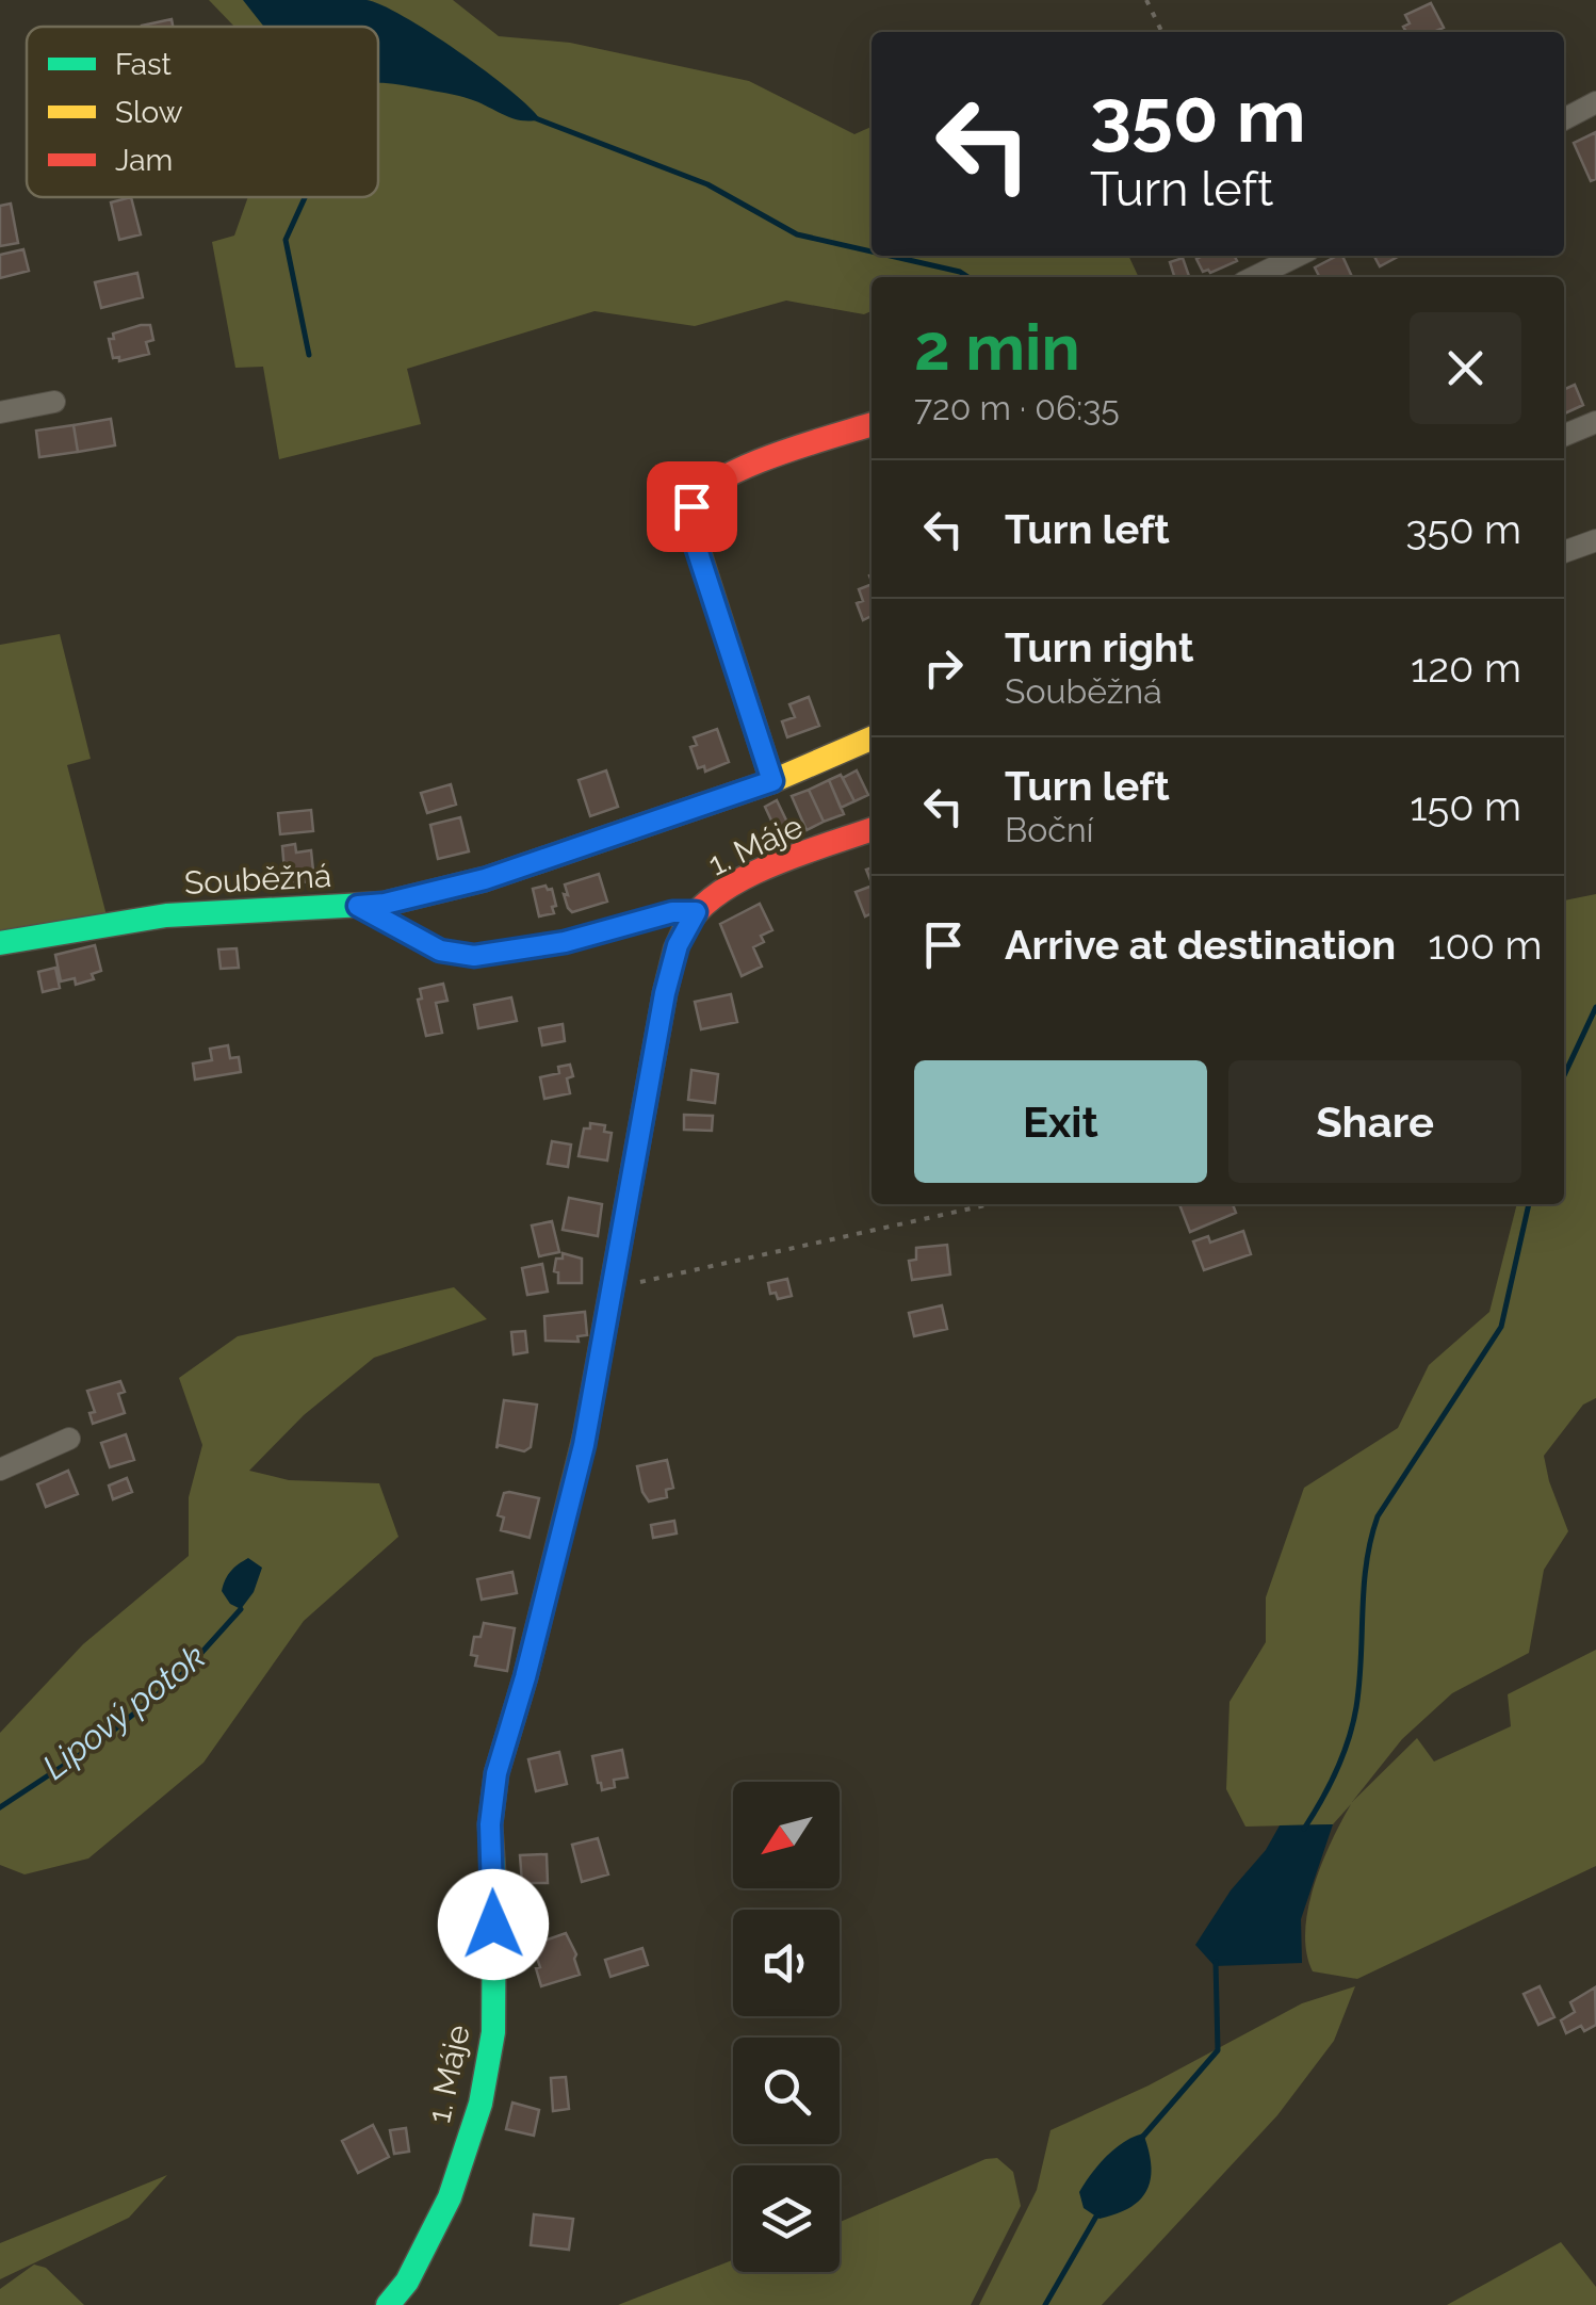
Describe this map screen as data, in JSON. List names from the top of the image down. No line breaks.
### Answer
{"streets":{"street":["1. Máje","Souběžná"]},"water":["Lipový potok"],"legend":["Fast","Slow","Jam"],"north":"bottom left","page":{"turn":["350 m","Turn left"],"heading":["2 min","720 m · 06:35"],"list":[{"name":"Turn left","value":"350 m"},{"name":"Turn right","note":"Souběžná","value":"120 m"},{"name":"Turn left","note":"Boční","value":"150 m"},{"name":"Arrive at destination","value":"100 m"}],"buttons":["Exit","Share"]}}
